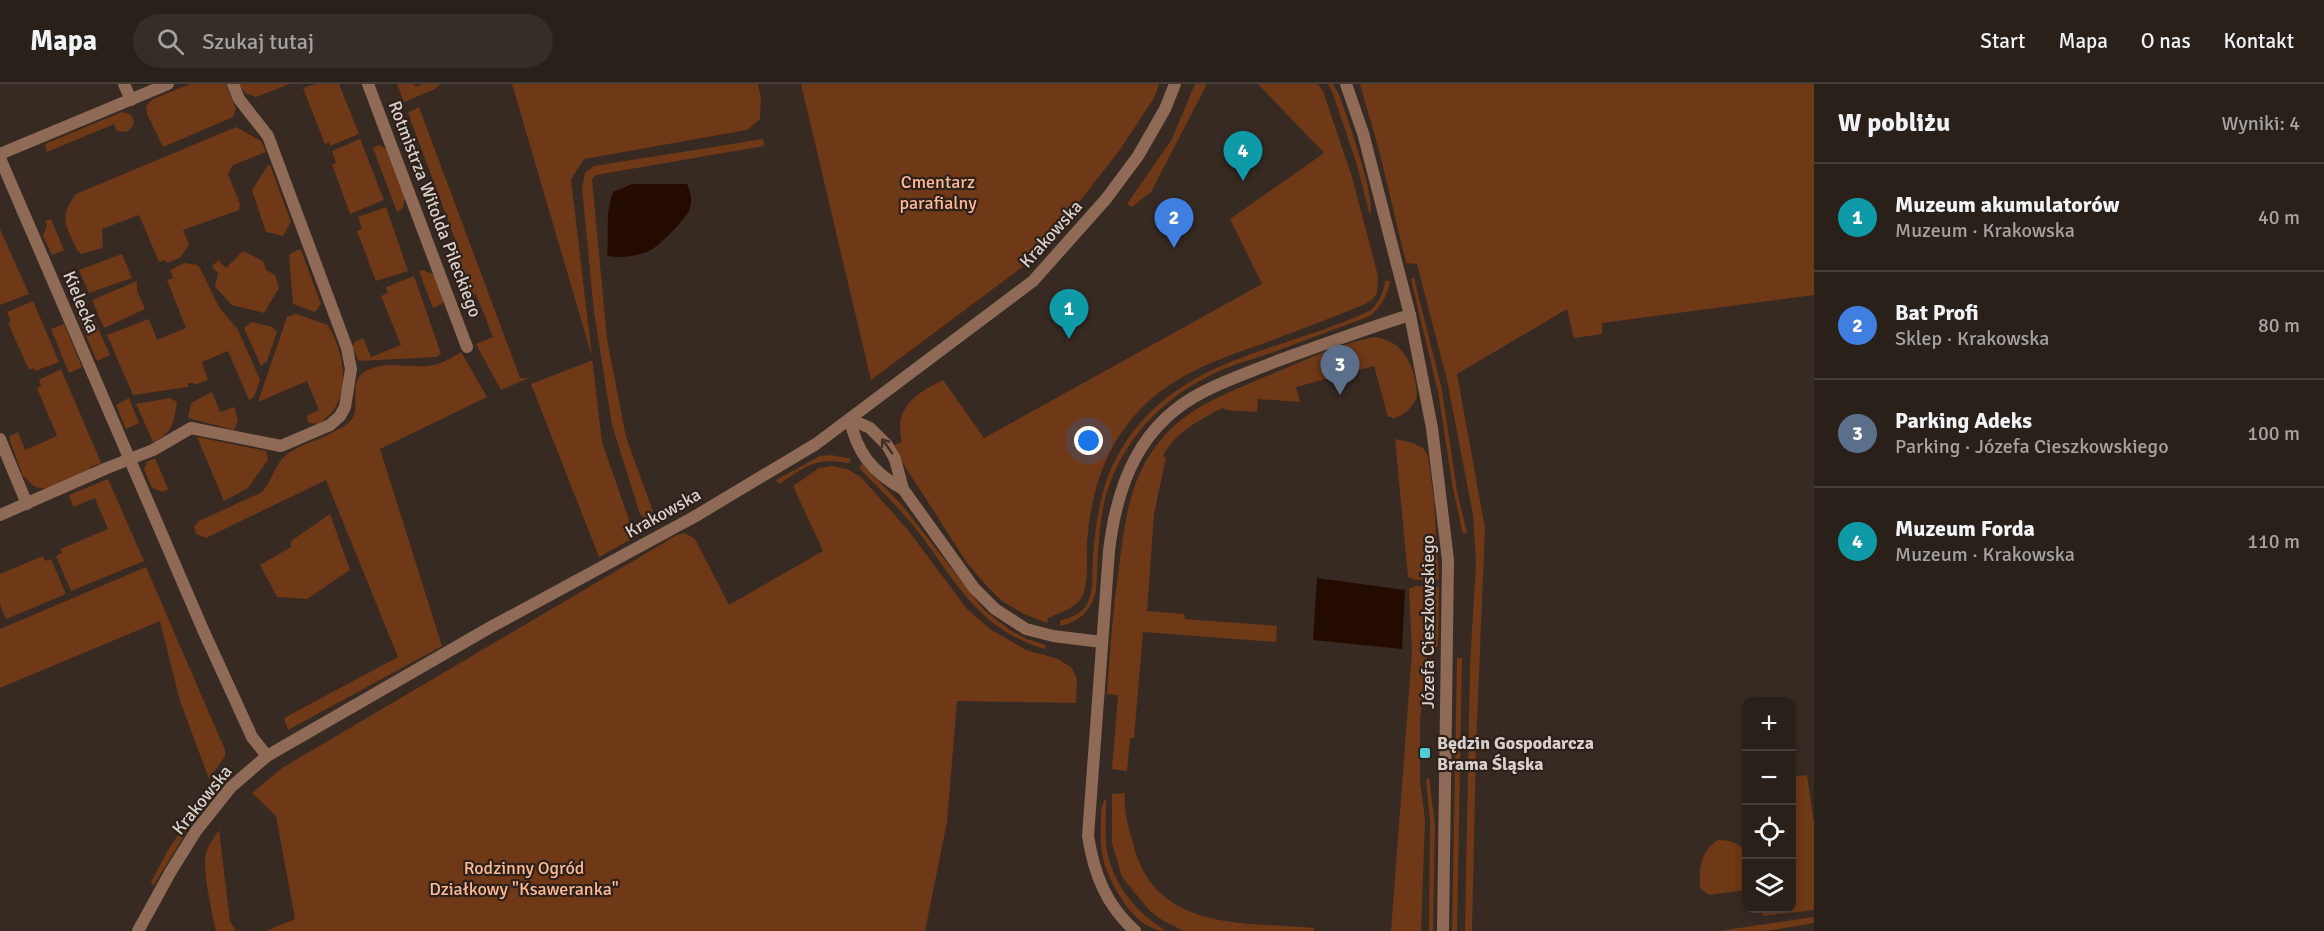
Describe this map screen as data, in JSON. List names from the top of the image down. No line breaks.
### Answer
{"streets":{"street":["Rotmistrza Witolda Pileckiego","Krakowska","Kielecka","Józefa Cieszkowskiego"]},"crossings":[["Krakowska","Kielecka"]],"parks":["Cmentarz parafialny","Rodzinny Ogród Działkowy \"Ksaweranka\""],"places":{"transit":["Będzin Gospodarcza Brama Śląska"]},"page":{"header":"Mapa","search":"Szukaj tutaj","nav":["Start","Mapa","O nas","Kontakt"],"heading":["W pobliżu","Wyniki: 4"],"pins":["4","2","1","3"],"list":[{"mark":"1","name":"Muzeum akumulatorów","note":"Muzeum · Krakowska","value":"40 m"},{"mark":"2","name":"Bat Profi","note":"Sklep · Krakowska","value":"80 m"},{"mark":"3","name":"Parking Adeks","note":"Parking · Józefa Cieszkowskiego","value":"100 m"},{"mark":"4","name":"Muzeum Forda","note":"Muzeum · Krakowska","value":"110 m"}],"map_buttons":["+","−"]}}
